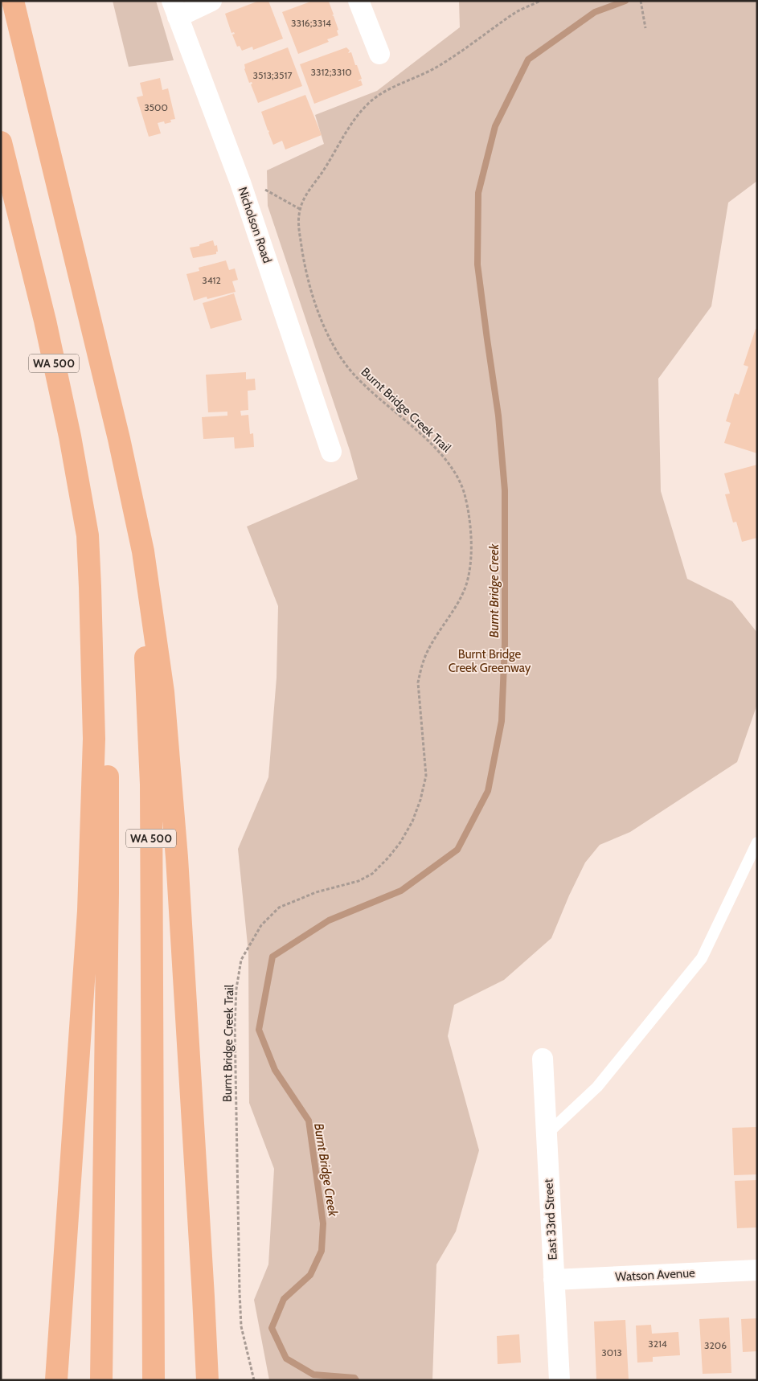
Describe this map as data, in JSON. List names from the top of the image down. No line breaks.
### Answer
{"streets":{"highway":["WA 500"],"street":["Nicholson Road","East 33rd Street","Watson Avenue"],"path":["Burnt Bridge Creek Trail"]},"crossings":[["East 33rd Street","Watson Avenue"]],"water":["Burnt Bridge Creek"],"parks":["Burnt Bridge Creek Greenway"],"house_numbers":["3316;3314","3312;3310","3513;3517","3500","3412","3214","3206","3013"]}
